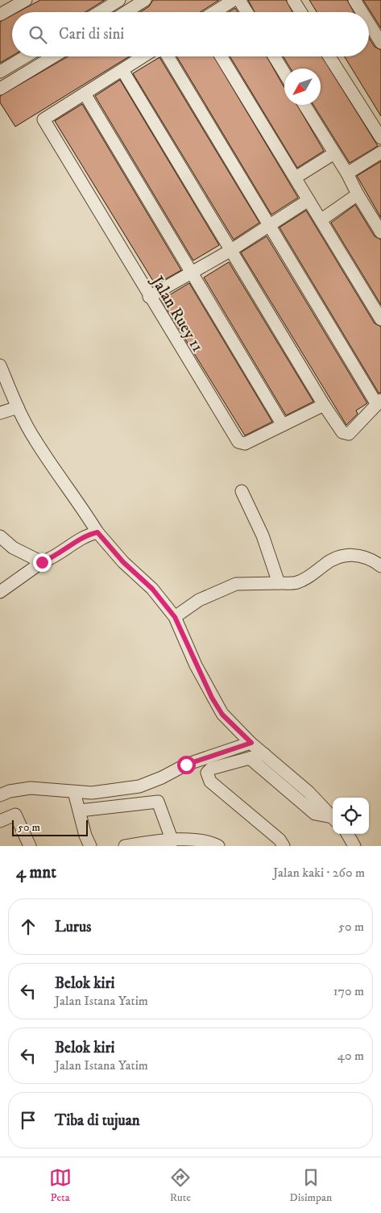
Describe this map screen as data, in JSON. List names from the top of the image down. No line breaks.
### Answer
{"streets":{"street":["Jalan Ruey 11"]},"scale_bar":"50 m","north":"bottom left","page":{"search":"Cari di sini","scale":"50 m","heading":["4 mnt","Jalan kaki · 260 m"],"list":[["Lurus","50 m"],["Belok kiri","Jalan Istana Yatim","170 m"],["Belok kiri","Jalan Istana Yatim","40 m"],"Tiba di tujuan"],"nav":["Peta","Rute","Disimpan"]}}
